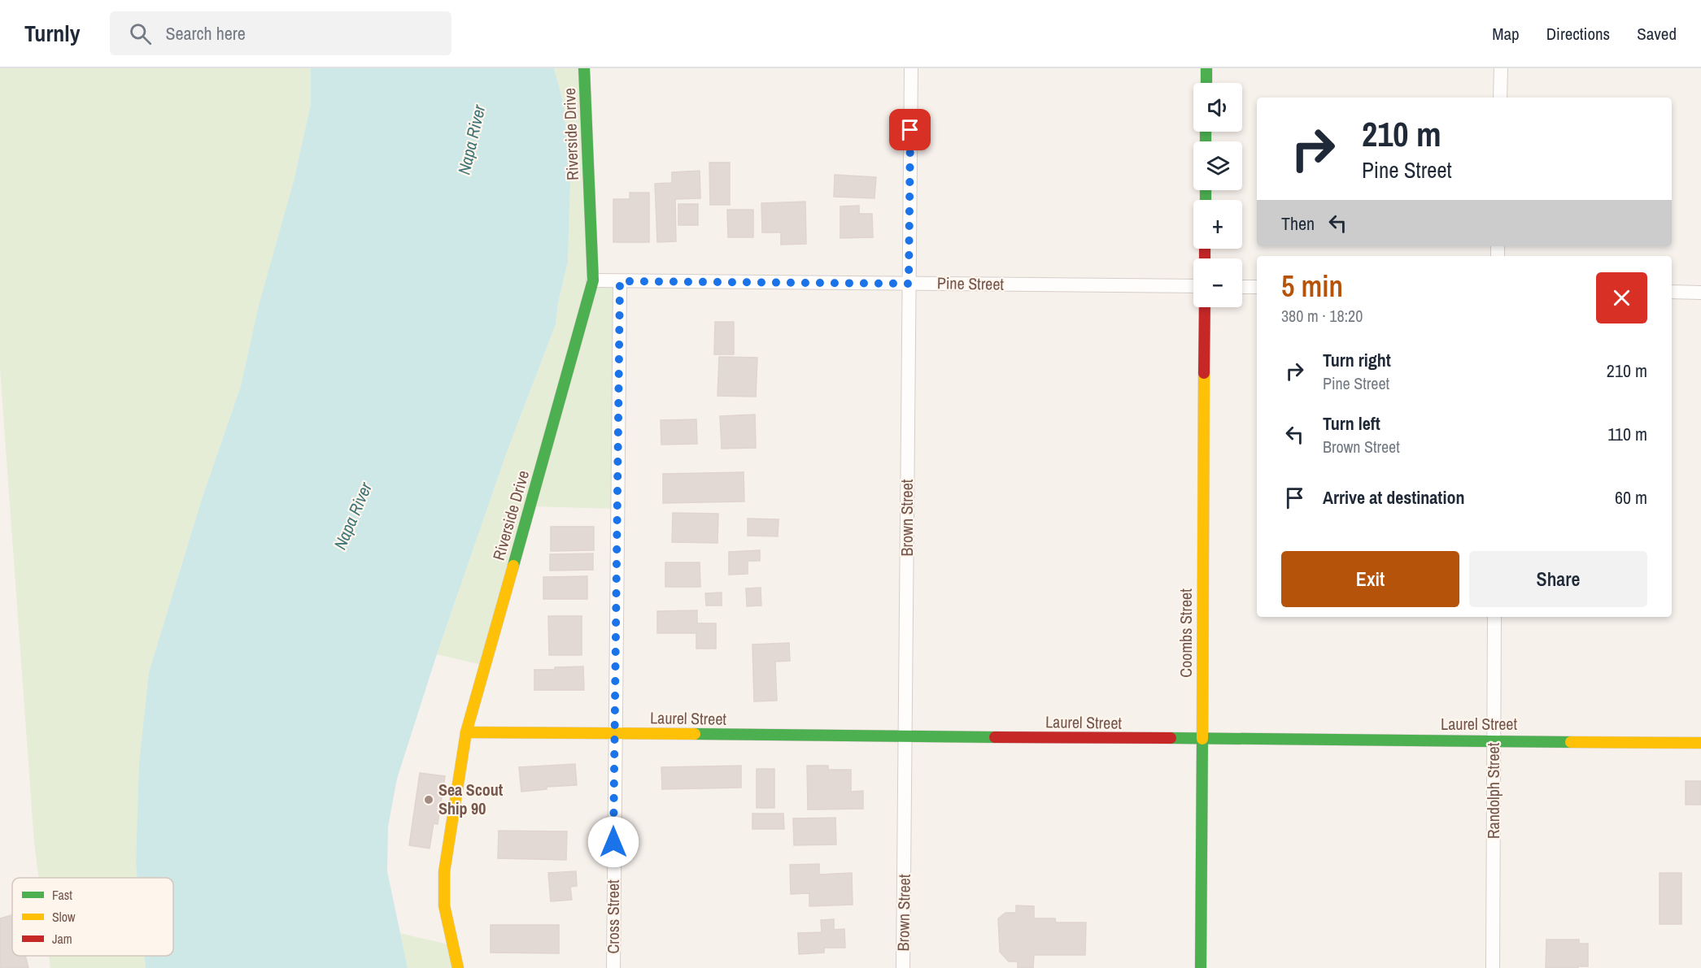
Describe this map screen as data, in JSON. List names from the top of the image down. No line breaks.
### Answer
{"streets":{"street":["Riverside Drive","Pine Street","Brown Street","Coombs Street","Laurel Street","Randolph Street","Cross Street"]},"crossings":[["Riverside Drive","Pine Street"],["Riverside Drive","Laurel Street"],["Pine Street","Brown Street"],["Pine Street","Cross Street"],["Brown Street","Laurel Street"],["Coombs Street","Laurel Street"],["Laurel Street","Randolph Street"],["Laurel Street","Cross Street"]],"water":["Napa River"],"places":["Sea Scout Ship 90"],"legend":["Fast","Slow","Jam"],"page":{"header":"Turnly","search":"Search here","nav":["Map","Directions","Saved"],"map_buttons":["+","−"],"turn":["210 m","Pine Street"],"then":"Then","heading":["5 min","380 m · 18:20"],"list":[{"name":"Turn right","note":"Pine Street","value":"210 m"},{"name":"Turn left","note":"Brown Street","value":"110 m"},{"name":"Arrive at destination","value":"60 m"}],"buttons":["Exit","Share"]}}
